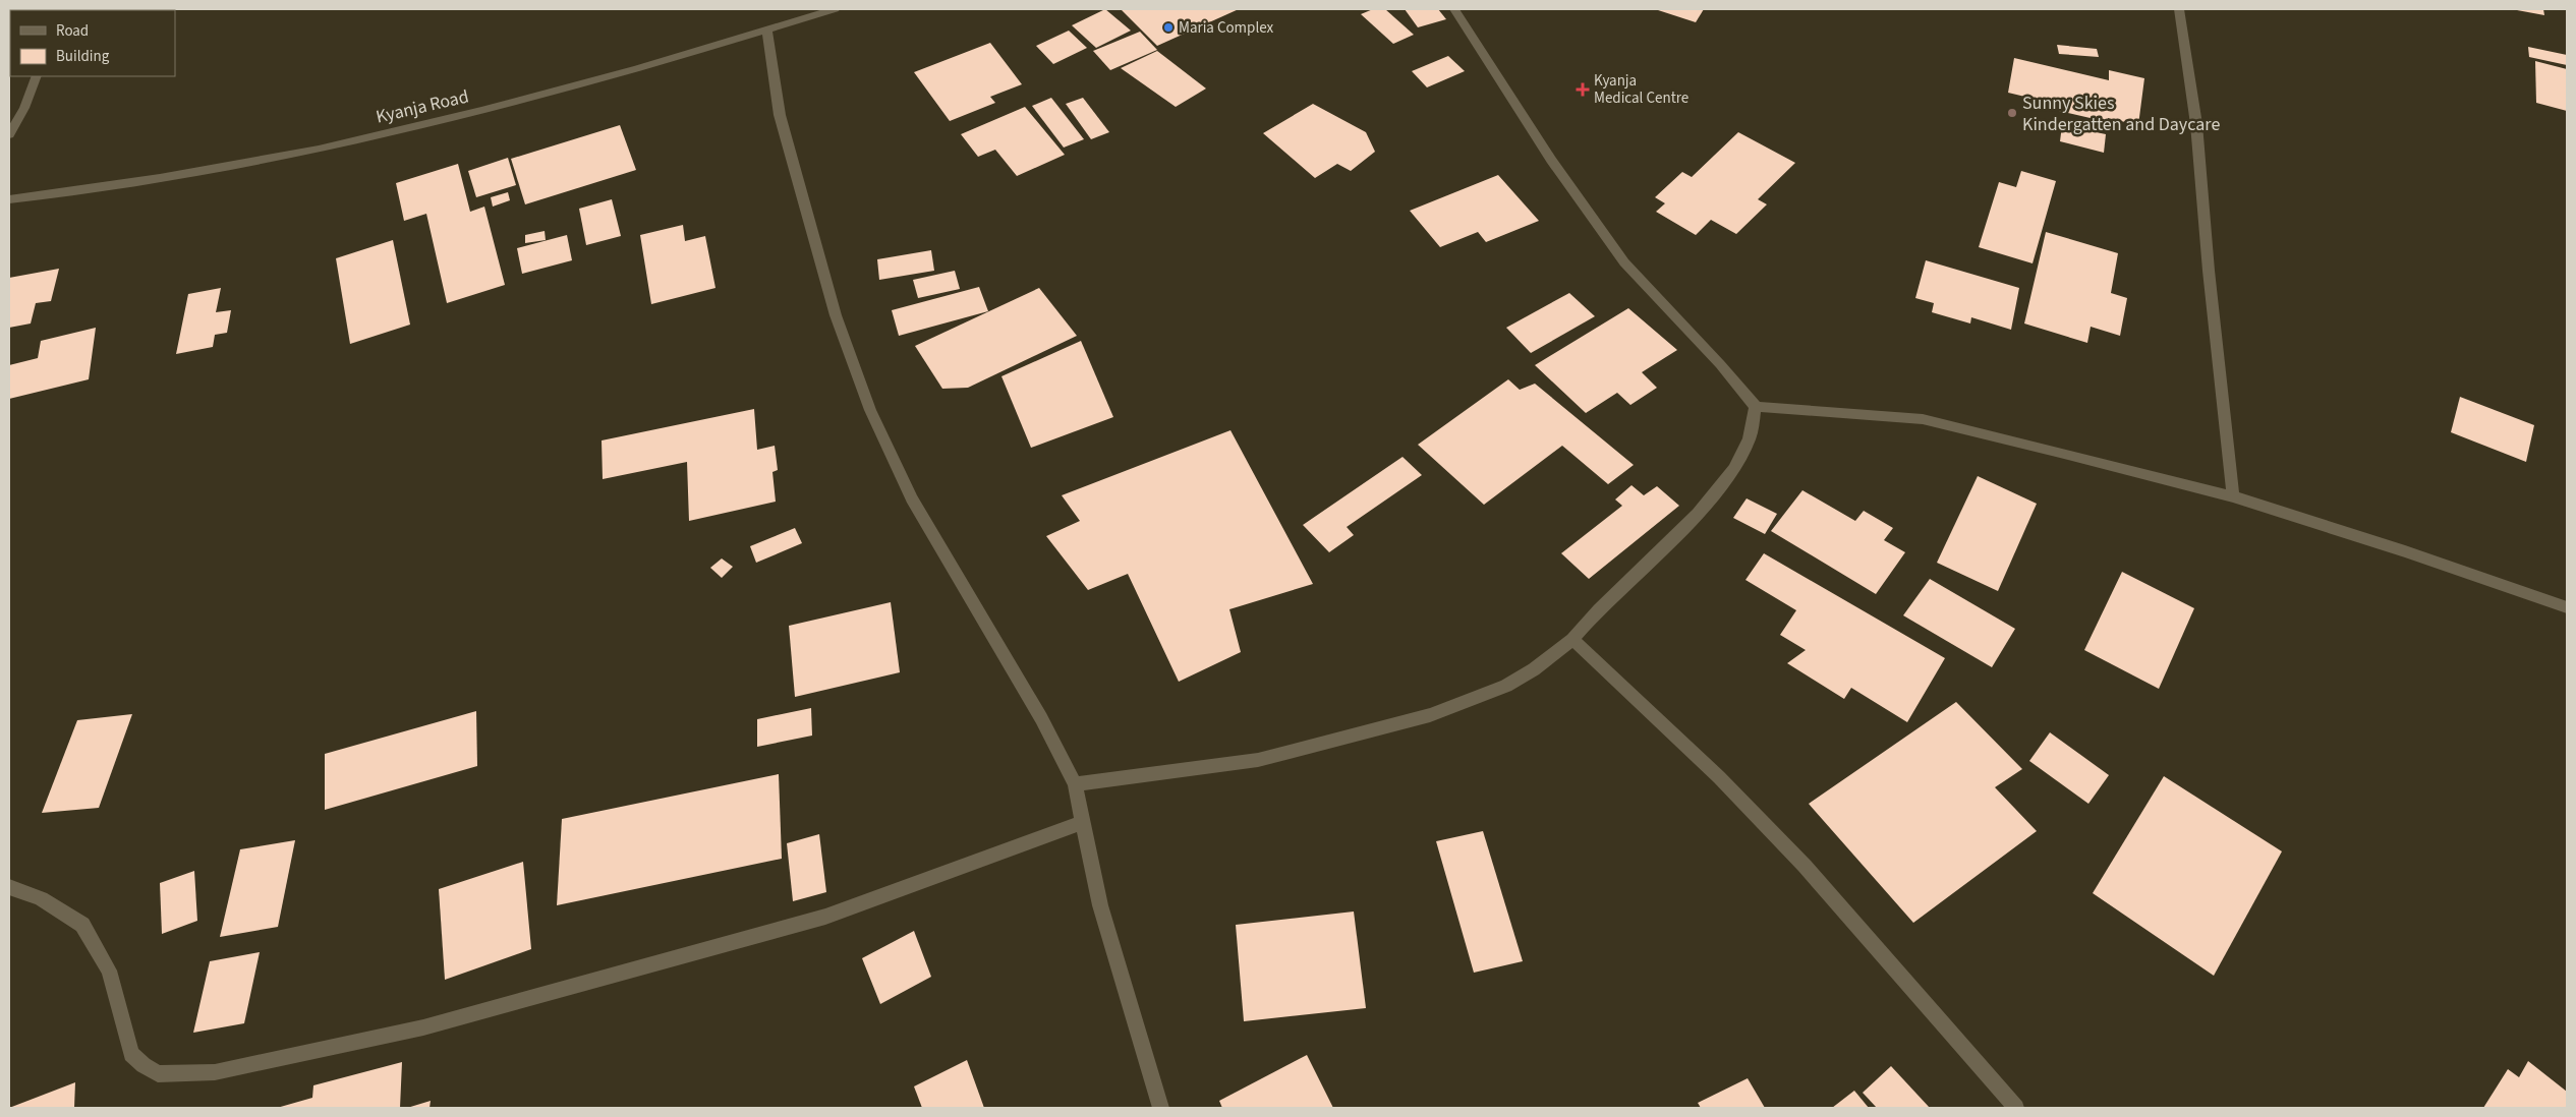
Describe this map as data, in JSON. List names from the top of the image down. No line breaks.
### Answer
{"streets":{"street":["Kyanja Road"]},"places":{"other":["Maria Complex","Sunny Skies Kindergatten and Daycare"],"health":["Kyanja Medical Centre"]},"legend":["Road","Building"]}
